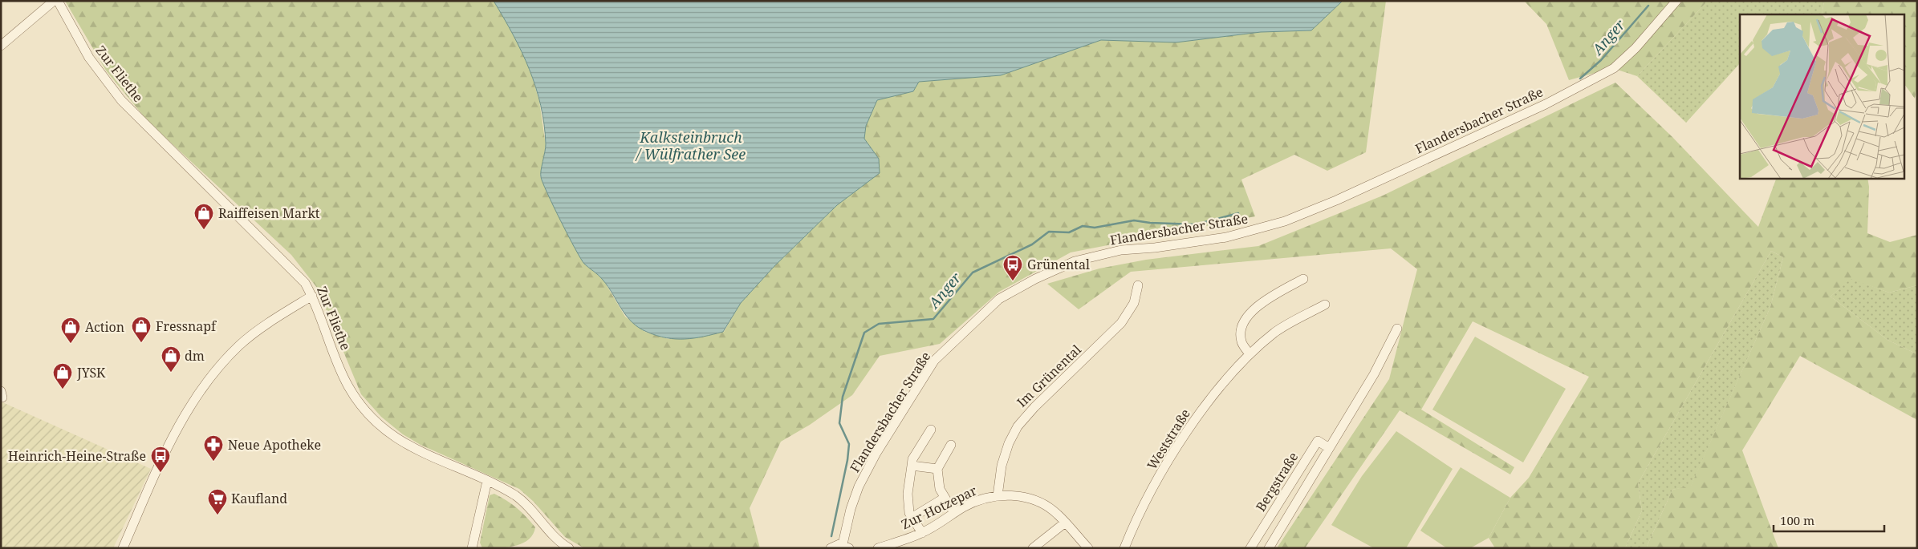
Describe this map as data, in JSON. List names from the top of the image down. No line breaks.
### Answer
{"streets":{"street":["Zur Fliethe","Flandersbacher Straße","Im Grünental","Weststraße","Bergstraße","Zur Hotzepar"]},"crossings":[["Im Grünental","Zur Hotzepar"]],"water":["Anger","Kalksteinbruch / Wülfrather See"],"places":{"shop":["Raiffeisen Markt","Fressnapf","Action","dm","JYSK"],"bus stop":["Grünental","Heinrich-Heine-Straße"],"pharmacy":["Neue Apotheke"],"supermarket":["Kaufland"]},"scale_bar":"100 m"}
